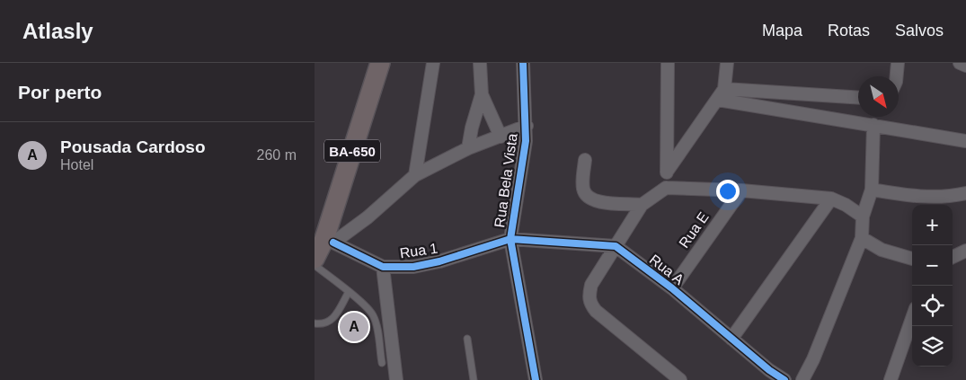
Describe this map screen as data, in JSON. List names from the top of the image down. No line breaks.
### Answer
{"streets":{"main road":["BA-650"],"street":["Rua Bela Vista","Rua E","Rua 1","Rua A"]},"crossings":[["BA-650","Rua 1"],["Rua Bela Vista","Rua 1"],["Rua E","Rua A"]],"north":"bottom right","page":{"header":"Atlasly","nav":["Mapa","Rotas","Salvos"],"heading":"Por perto","list":[{"mark":"A","name":"Pousada Cardoso","note":"Hotel","value":"260 m"}],"map_buttons":["+","−"],"pins":"A"}}
